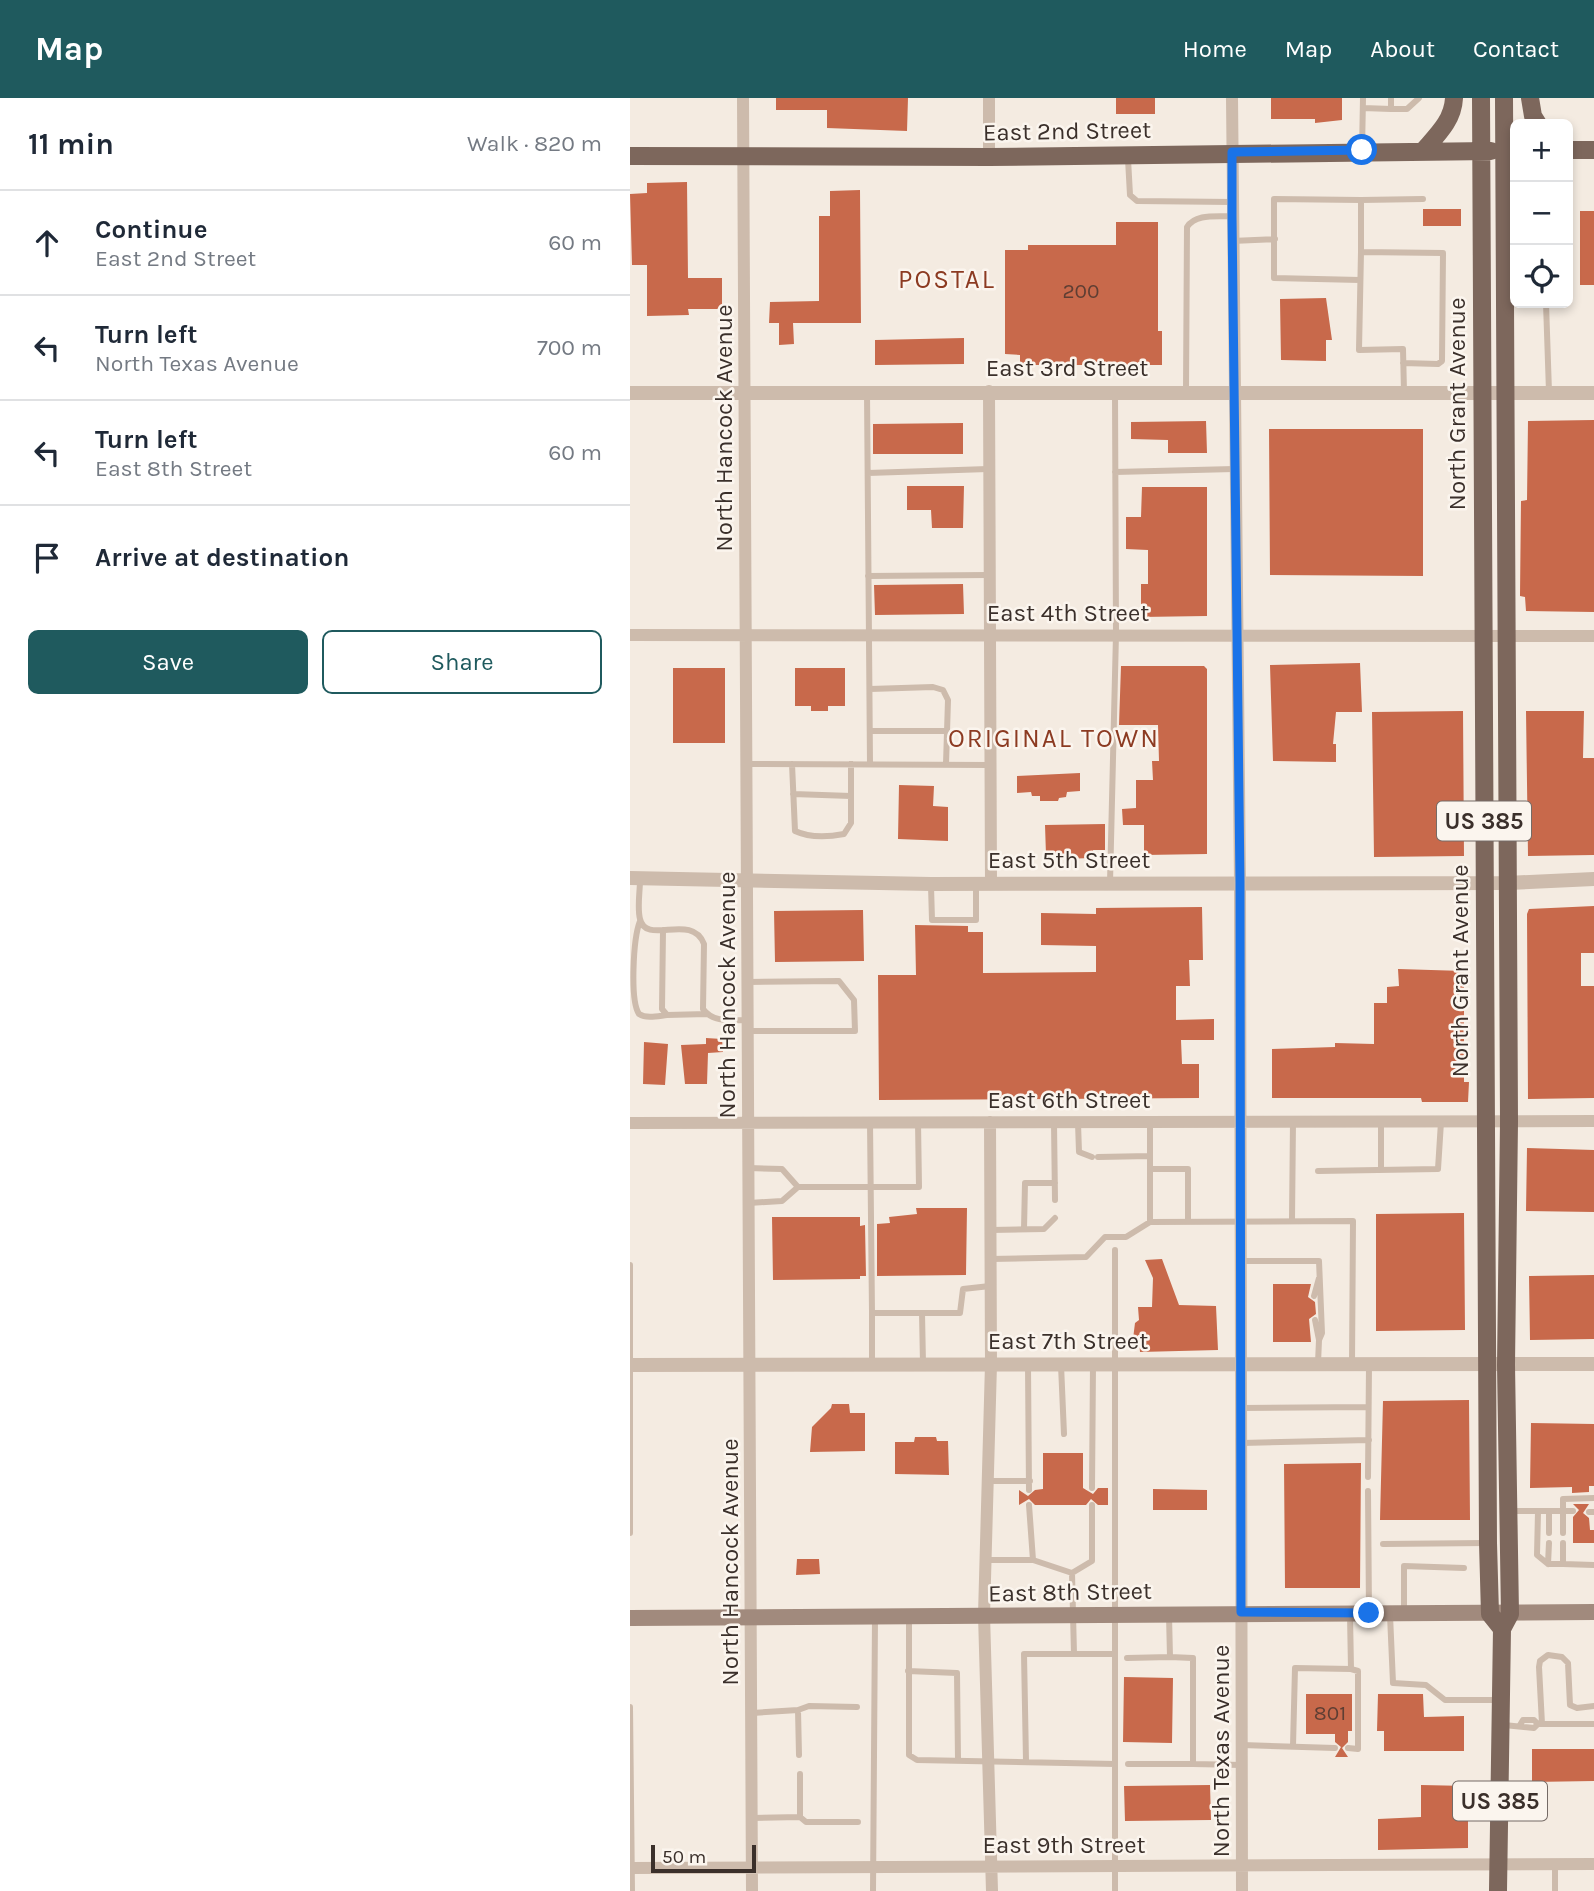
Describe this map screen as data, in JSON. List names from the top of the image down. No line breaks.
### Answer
{"streets":{"main road":["East 2nd Street","North Grant Avenue","US 385","East 8th Street"],"street":["East 3rd Street","North Hancock Avenue","East 4th Street","East 5th Street","East 6th Street","East 7th Street","North Texas Avenue","East 9th Street"]},"crossings":[["East 2nd Street","North Grant Avenue"],["East 2nd Street","North Hancock Avenue"],["East 2nd Street","North Texas Avenue"],["East 3rd Street","North Grant Avenue"],["East 3rd Street","North Hancock Avenue"],["East 3rd Street","North Texas Avenue"],["North Grant Avenue","East 4th Street"],["North Grant Avenue","East 5th Street"],["North Grant Avenue","East 6th Street"],["North Grant Avenue","East 7th Street"],["North Grant Avenue","East 8th Street"],["North Grant Avenue","East 9th Street"],["North Hancock Avenue","East 4th Street"],["North Hancock Avenue","East 5th Street"],["North Hancock Avenue","East 6th Street"],["North Hancock Avenue","East 7th Street"],["North Hancock Avenue","East 8th Street"],["North Hancock Avenue","East 9th Street"],["East 4th Street","North Texas Avenue"],["East 5th Street","North Texas Avenue"],["East 6th Street","North Texas Avenue"],["East 7th Street","North Texas Avenue"],["East 8th Street","North Texas Avenue"],["North Texas Avenue","East 9th Street"]],"districts":["POSTAL","ORIGINAL TOWN"],"house_numbers":["200","801"],"scale_bar":"50 m","page":{"header":"Map","nav":["Home","Map","About","Contact"],"heading":["11 min","Walk · 820 m"],"map_buttons":["+","−"],"list":[["Continue","East 2nd Street","60 m"],["Turn left","North Texas Avenue","700 m"],["Turn left","East 8th Street","60 m"],"Arrive at destination"],"buttons":["Save","Share"],"scale":"50 m"}}
